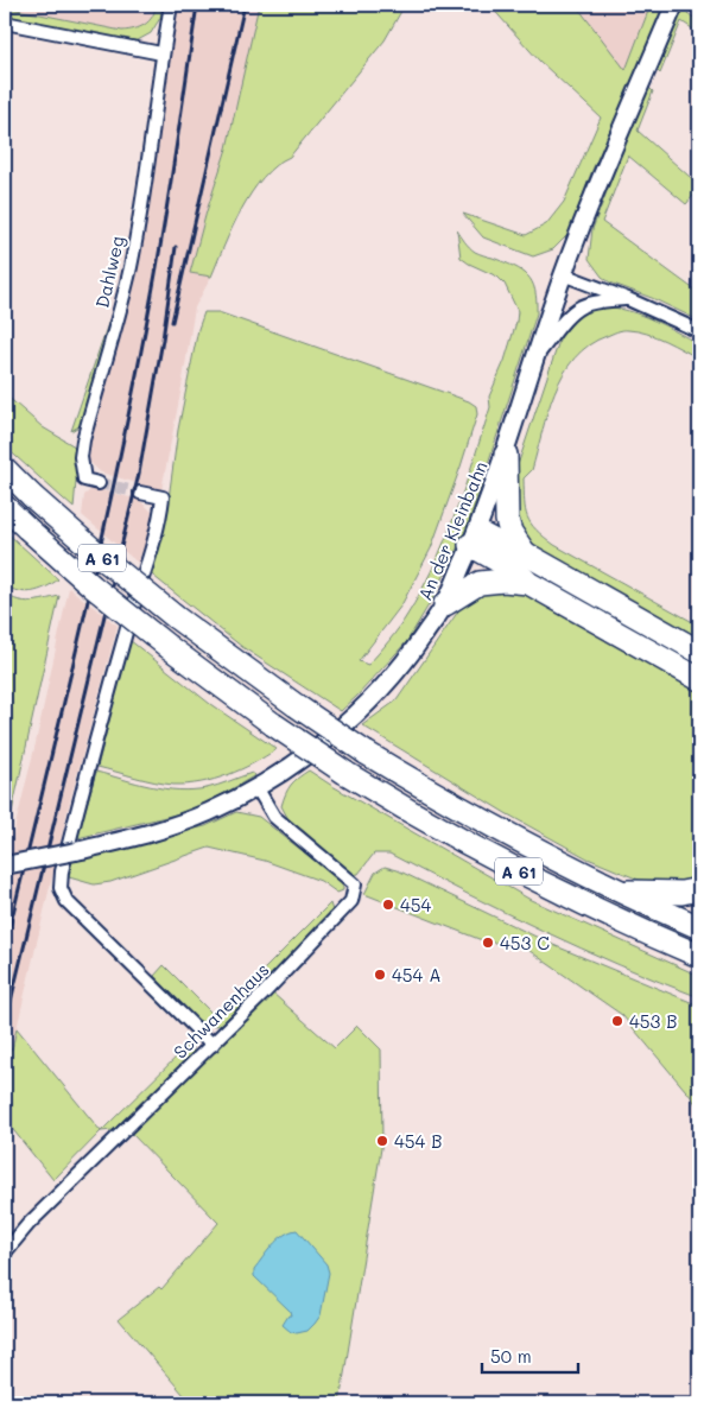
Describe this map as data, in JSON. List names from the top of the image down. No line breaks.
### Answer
{"streets":{"highway":["A 61"],"main road":["An der Kleinbahn"],"street":["Dahlweg","Schwanenhaus"]},"crossings":[["An der Kleinbahn","Schwanenhaus"]],"places":["454","453 C","454 A","453 B","454 B"],"scale_bar":"50 m"}
